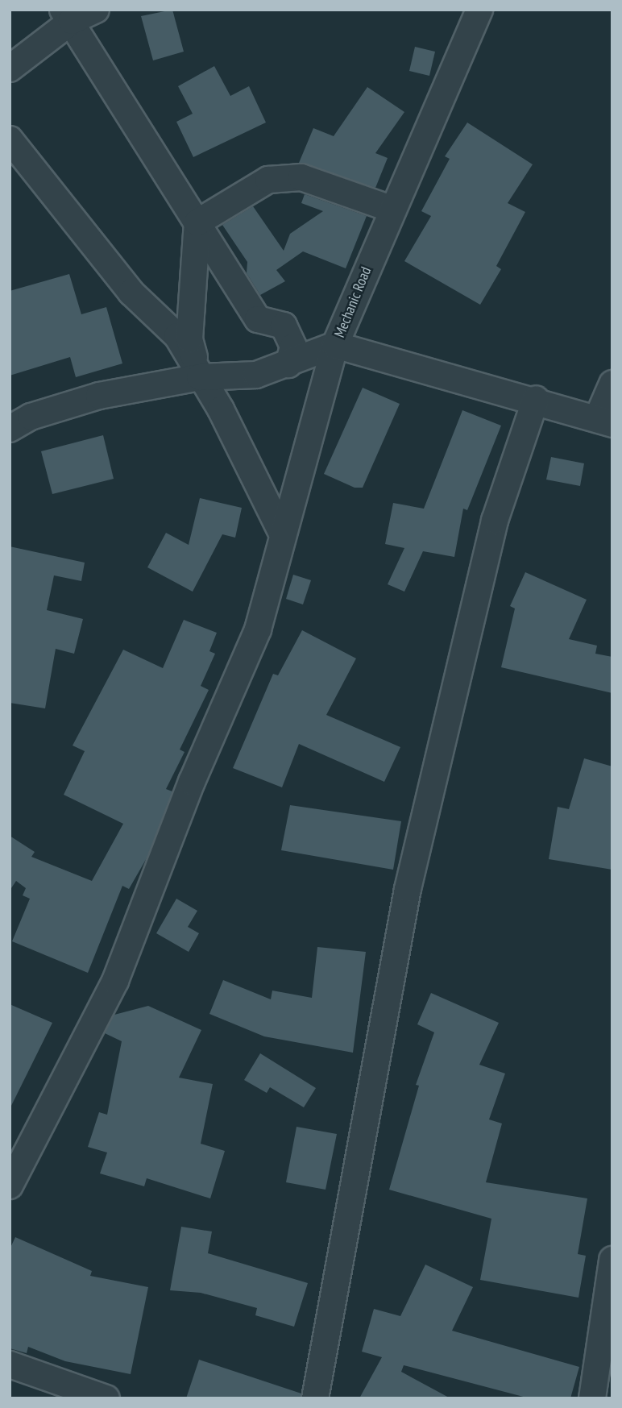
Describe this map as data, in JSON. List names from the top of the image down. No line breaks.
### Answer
{"streets":{"street":["Mechanic Road"]}}
